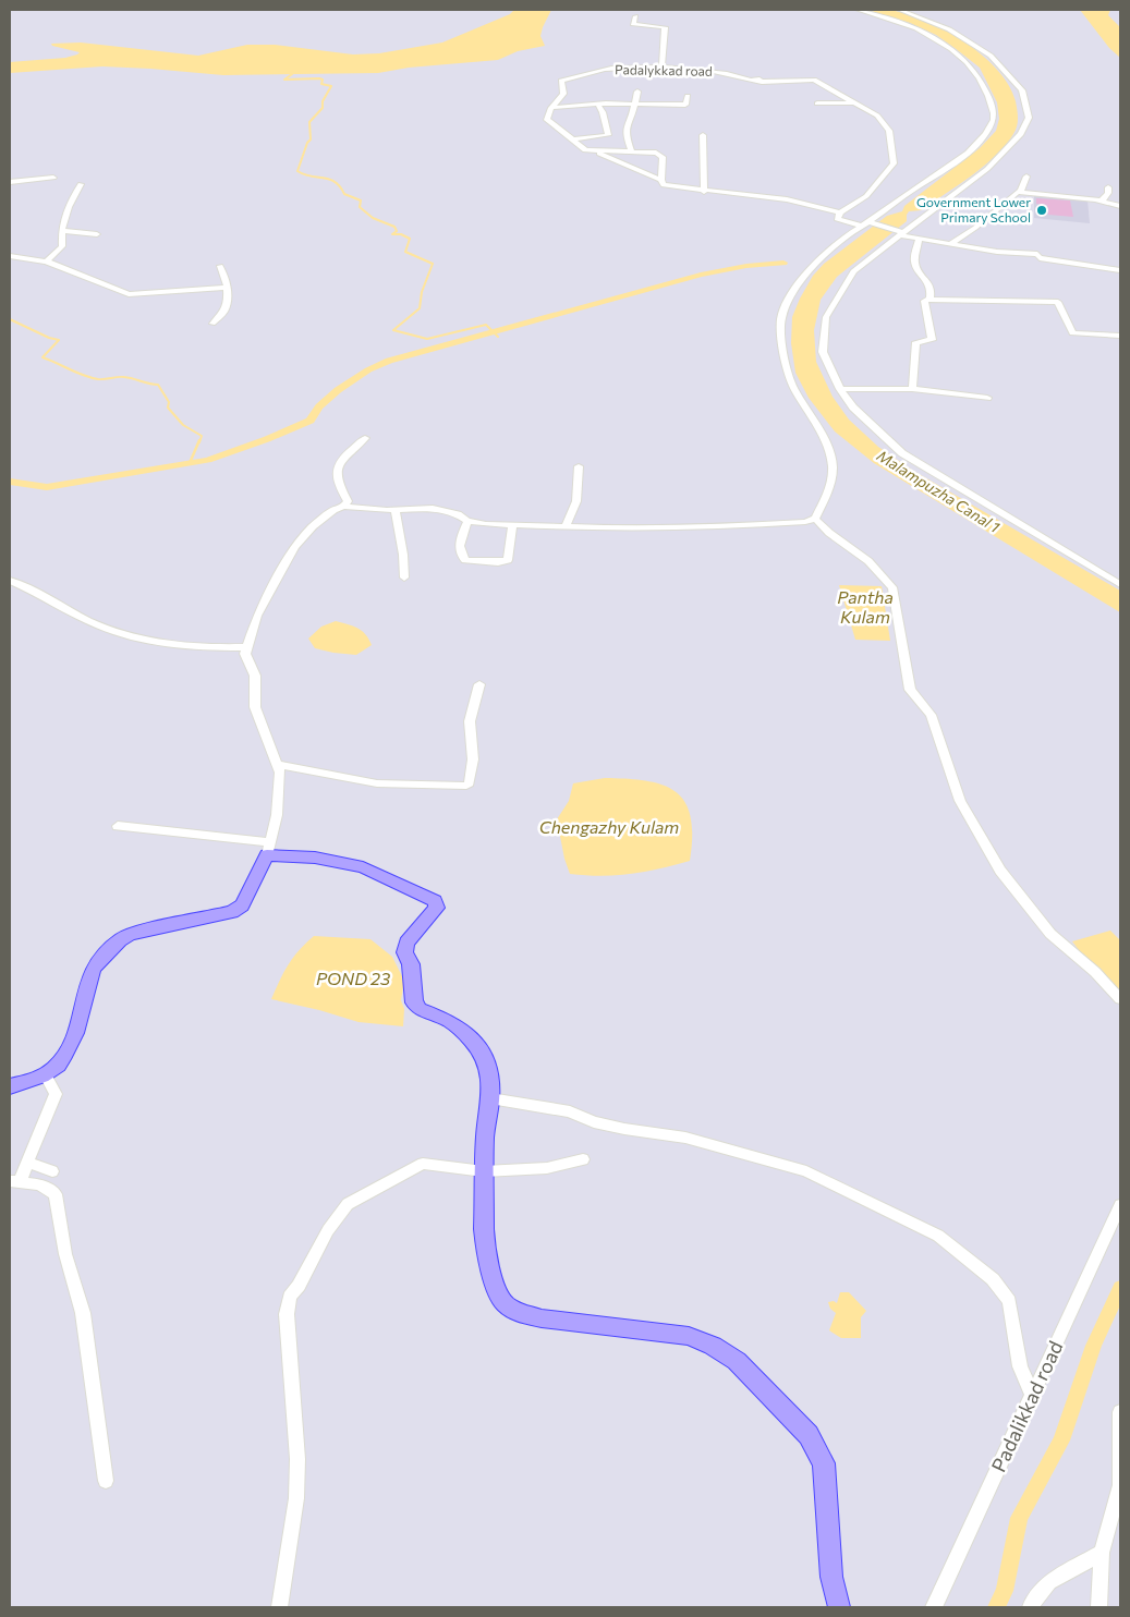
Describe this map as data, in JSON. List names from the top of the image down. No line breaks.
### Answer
{"streets":{"street":["Padalykkad road","Padalikkad road"]},"water":["Malampuzha Canal 1","Pantha Kulam","Chengazhy Kulam","POND 23"],"places":["Government Lower Primary School"]}
